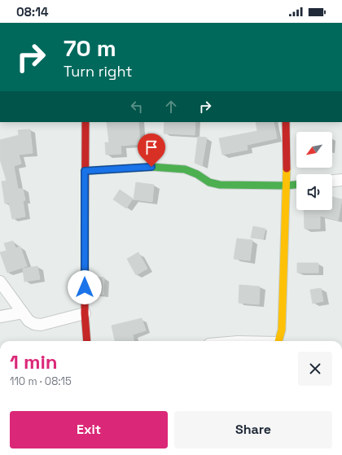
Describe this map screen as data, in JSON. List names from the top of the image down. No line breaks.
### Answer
{"north":"bottom left","page":{"status":"08:14","turn":["70 m","Turn right"],"heading":["1 min","110 m · 08:15"],"buttons":["Exit","Share"]}}
